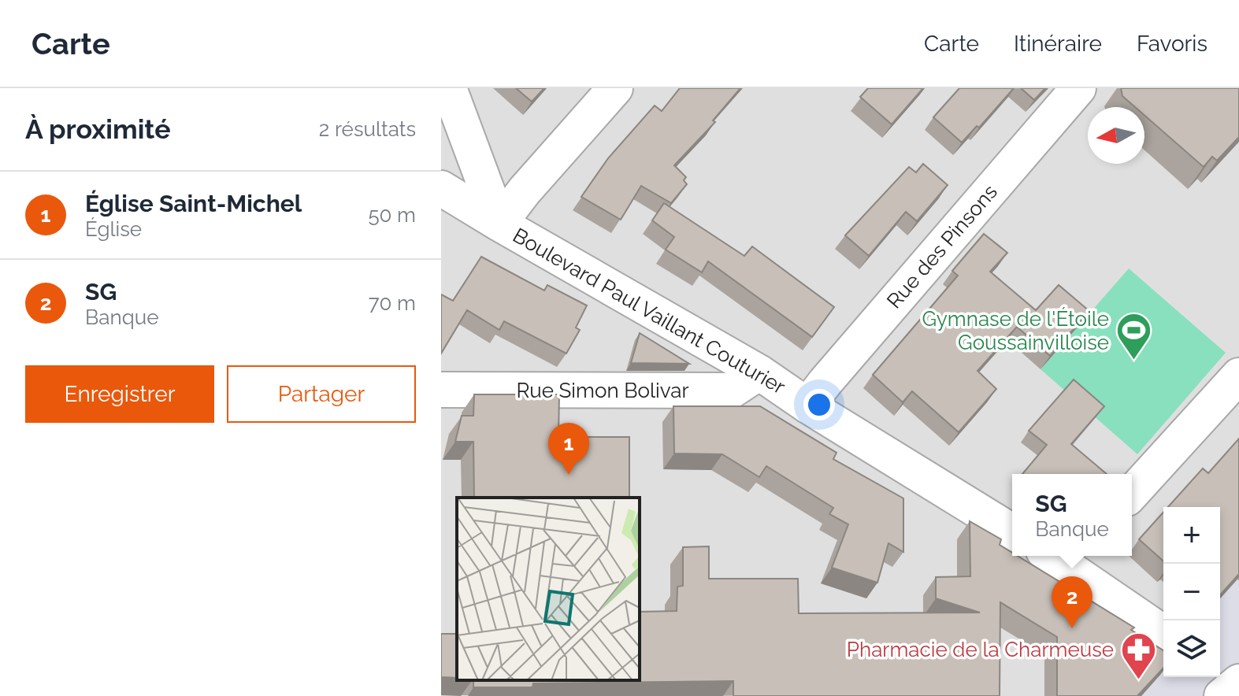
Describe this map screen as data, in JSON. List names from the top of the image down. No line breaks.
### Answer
{"streets":{"street":["Rue des Pinsons","Boulevard Paul Vaillant Couturier","Rue Simon Bolivar"]},"crossings":[["Rue des Pinsons","Boulevard Paul Vaillant Couturier"],["Boulevard Paul Vaillant Couturier","Rue Simon Bolivar"]],"places":{"sports":["Gymnase de l'Étoile Goussainvilloise"],"pharmacy":["Pharmacie de la Charmeuse"]},"north":"left","page":{"header":"Carte","nav":["Carte","Itinéraire","Favoris"],"heading":["À proximité","2 résultats"],"list":[{"mark":"1","name":"Église Saint-Michel","note":"Église","value":"50 m"},{"mark":"2","name":"SG","note":"Banque","value":"70 m"}],"buttons":["Enregistrer","Partager"],"pins":["1","2"],"popup":["SG","Banque"],"map_buttons":["+","−"]}}
